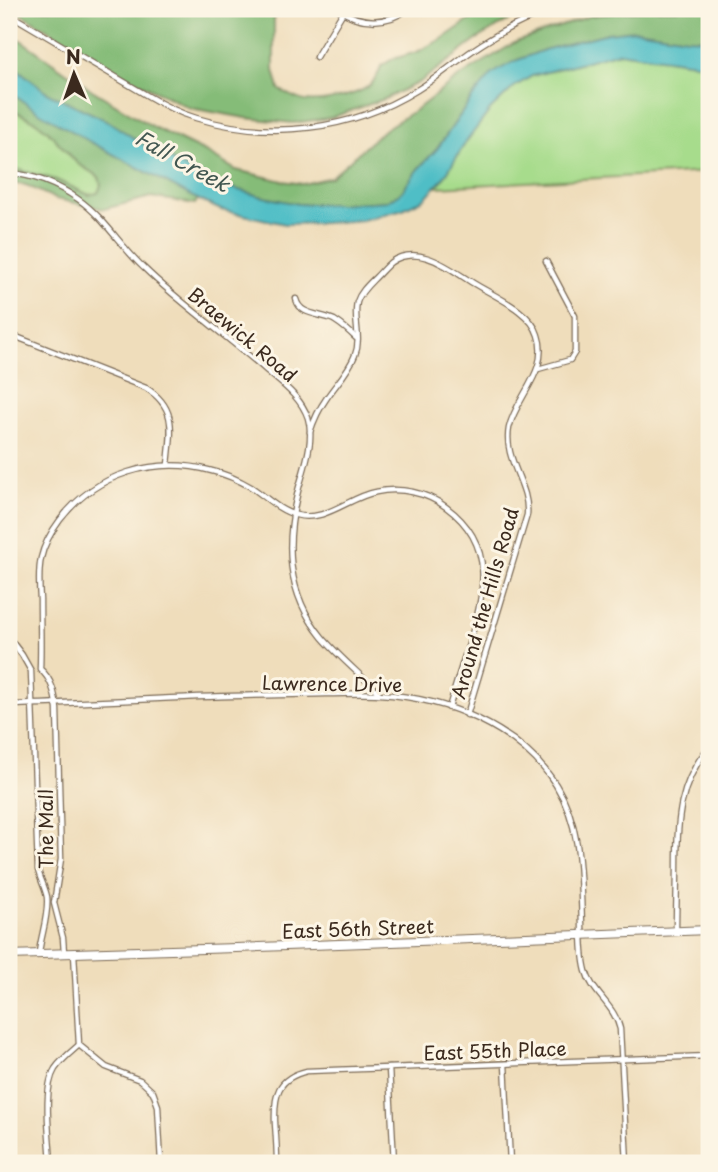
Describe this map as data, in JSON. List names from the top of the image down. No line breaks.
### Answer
{"streets":{"main road":["East 56th Street"],"street":["Braewick Road","Around the Hills Road","Lawrence Drive","The Mall","East 55th Place"]},"crossings":[["Braewick Road","Around the Hills Road"],["Around the Hills Road","Lawrence Drive"],["Lawrence Drive","The Mall"],["Lawrence Drive","East 56th Street"],["Lawrence Drive","East 55th Place"],["The Mall","East 56th Street"]],"water":["Fall Creek"],"north":"top"}
